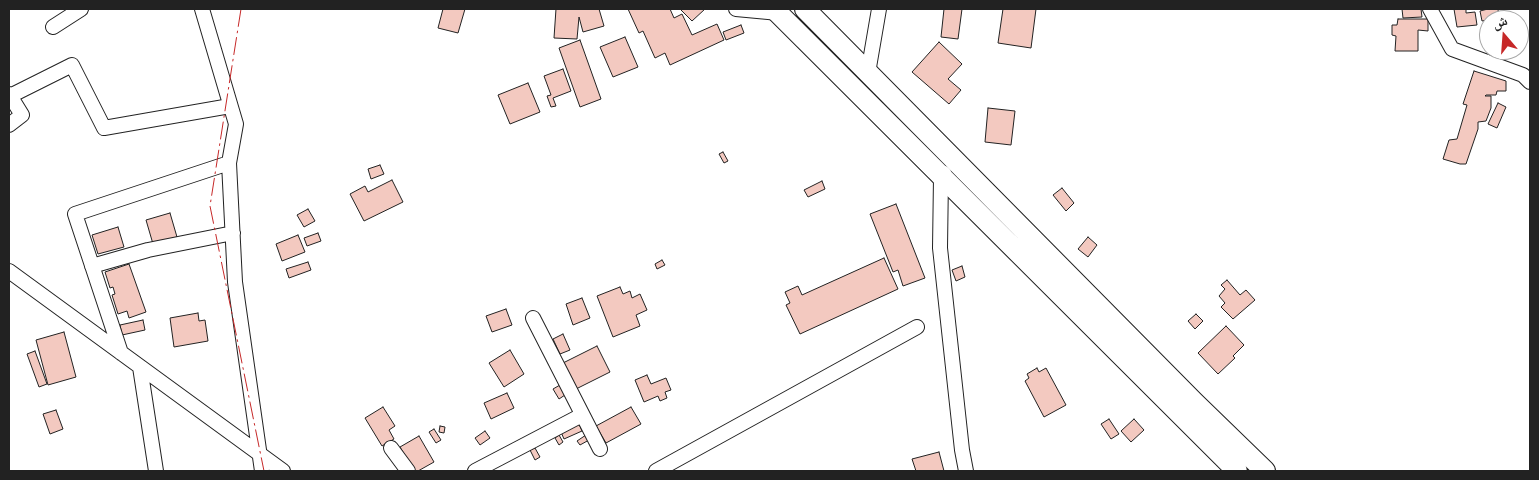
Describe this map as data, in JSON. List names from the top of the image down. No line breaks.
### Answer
{"north":"top"}
